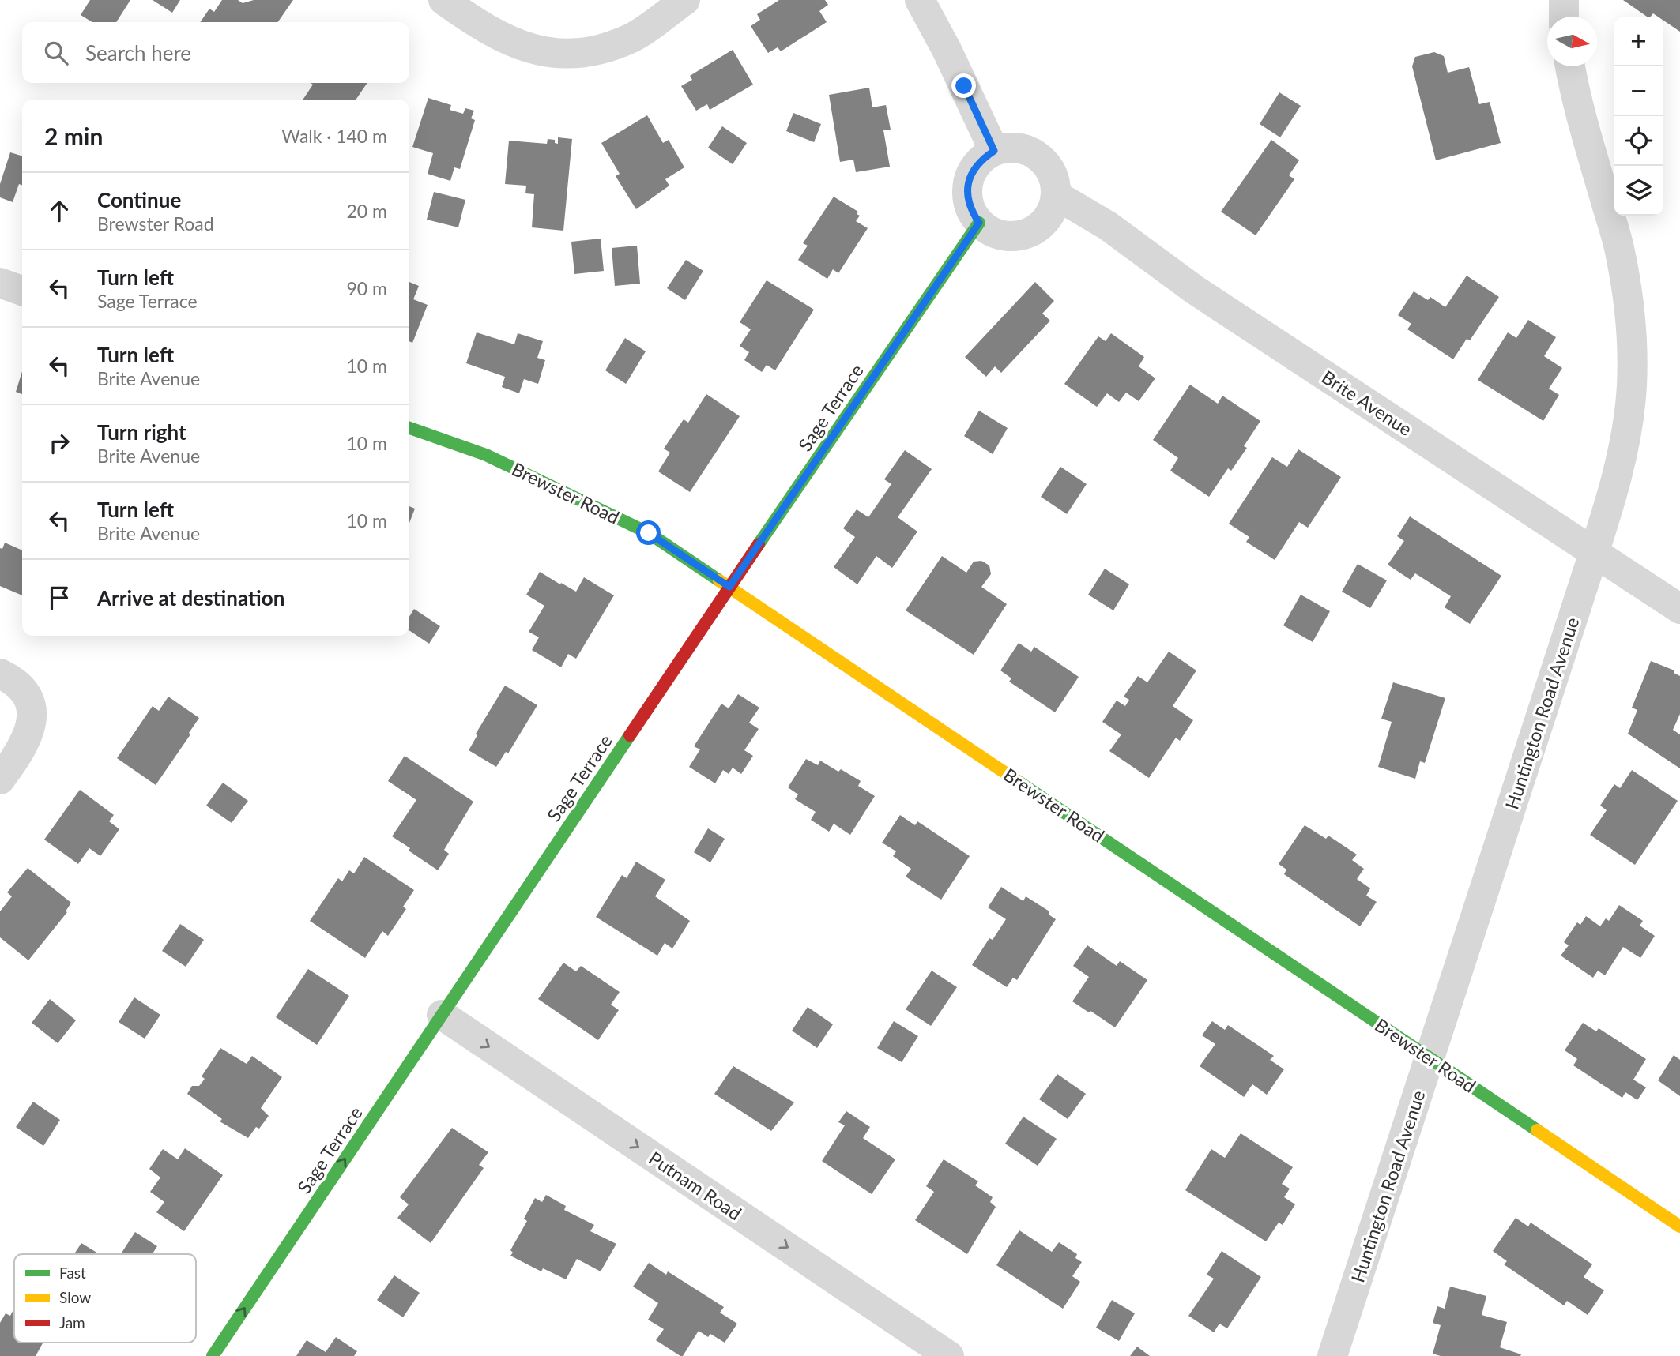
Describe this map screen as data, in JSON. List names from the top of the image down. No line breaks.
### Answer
{"streets":{"street":["Brite Avenue","Sage Terrace","Brewster Road","Huntington Road Avenue","Putnam Road"]},"crossings":[["Brite Avenue","Sage Terrace"],["Brite Avenue","Huntington Road Avenue"],["Sage Terrace","Brewster Road"],["Sage Terrace","Putnam Road"],["Brewster Road","Huntington Road Avenue"]],"one_way":["Putnam Road"],"legend":["Fast","Slow","Jam"],"north":"right","page":{"map_buttons":["+","−"],"search":"Search here","heading":["2 min","Walk · 140 m"],"list":[["Continue","Brewster Road","20 m"],["Turn left","Sage Terrace","90 m"],["Turn left","Brite Avenue","10 m"],["Turn right","Brite Avenue","10 m"],["Turn left","Brite Avenue","10 m"],"Arrive at destination"]}}
